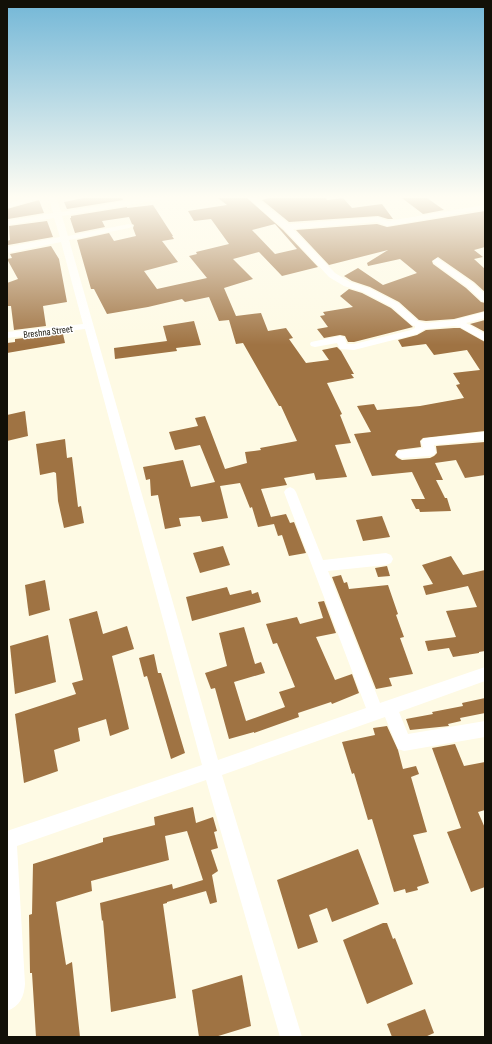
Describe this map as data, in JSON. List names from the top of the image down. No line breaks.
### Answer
{"streets":{"street":["Breshna Street"]}}
